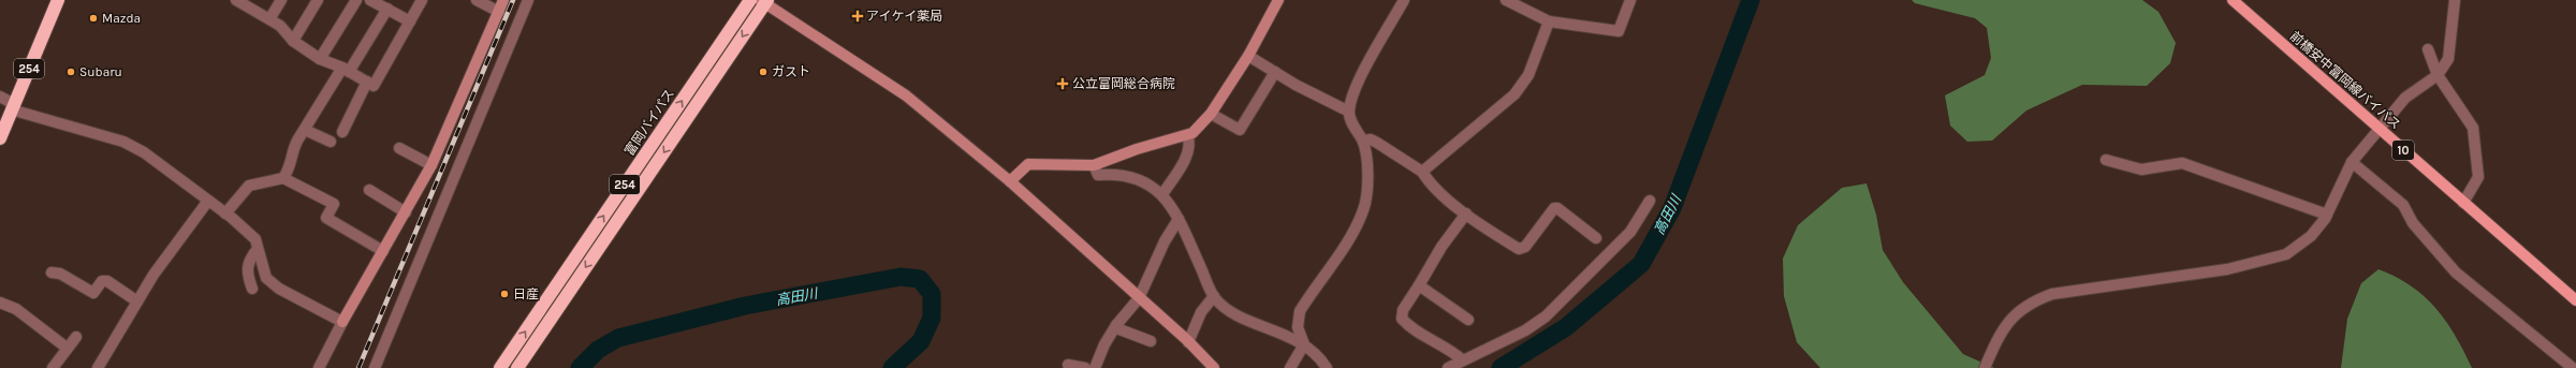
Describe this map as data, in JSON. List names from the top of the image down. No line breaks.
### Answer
{"streets":{"highway":["254","富岡バイパス"],"main road":["前橋安中富岡線バイパス","10"]},"water":["高田川"],"places":{"health":["アイケイ薬局","公立富岡総合病院"],"other":["Mazda","Subaru","ガスト","日産"]}}
